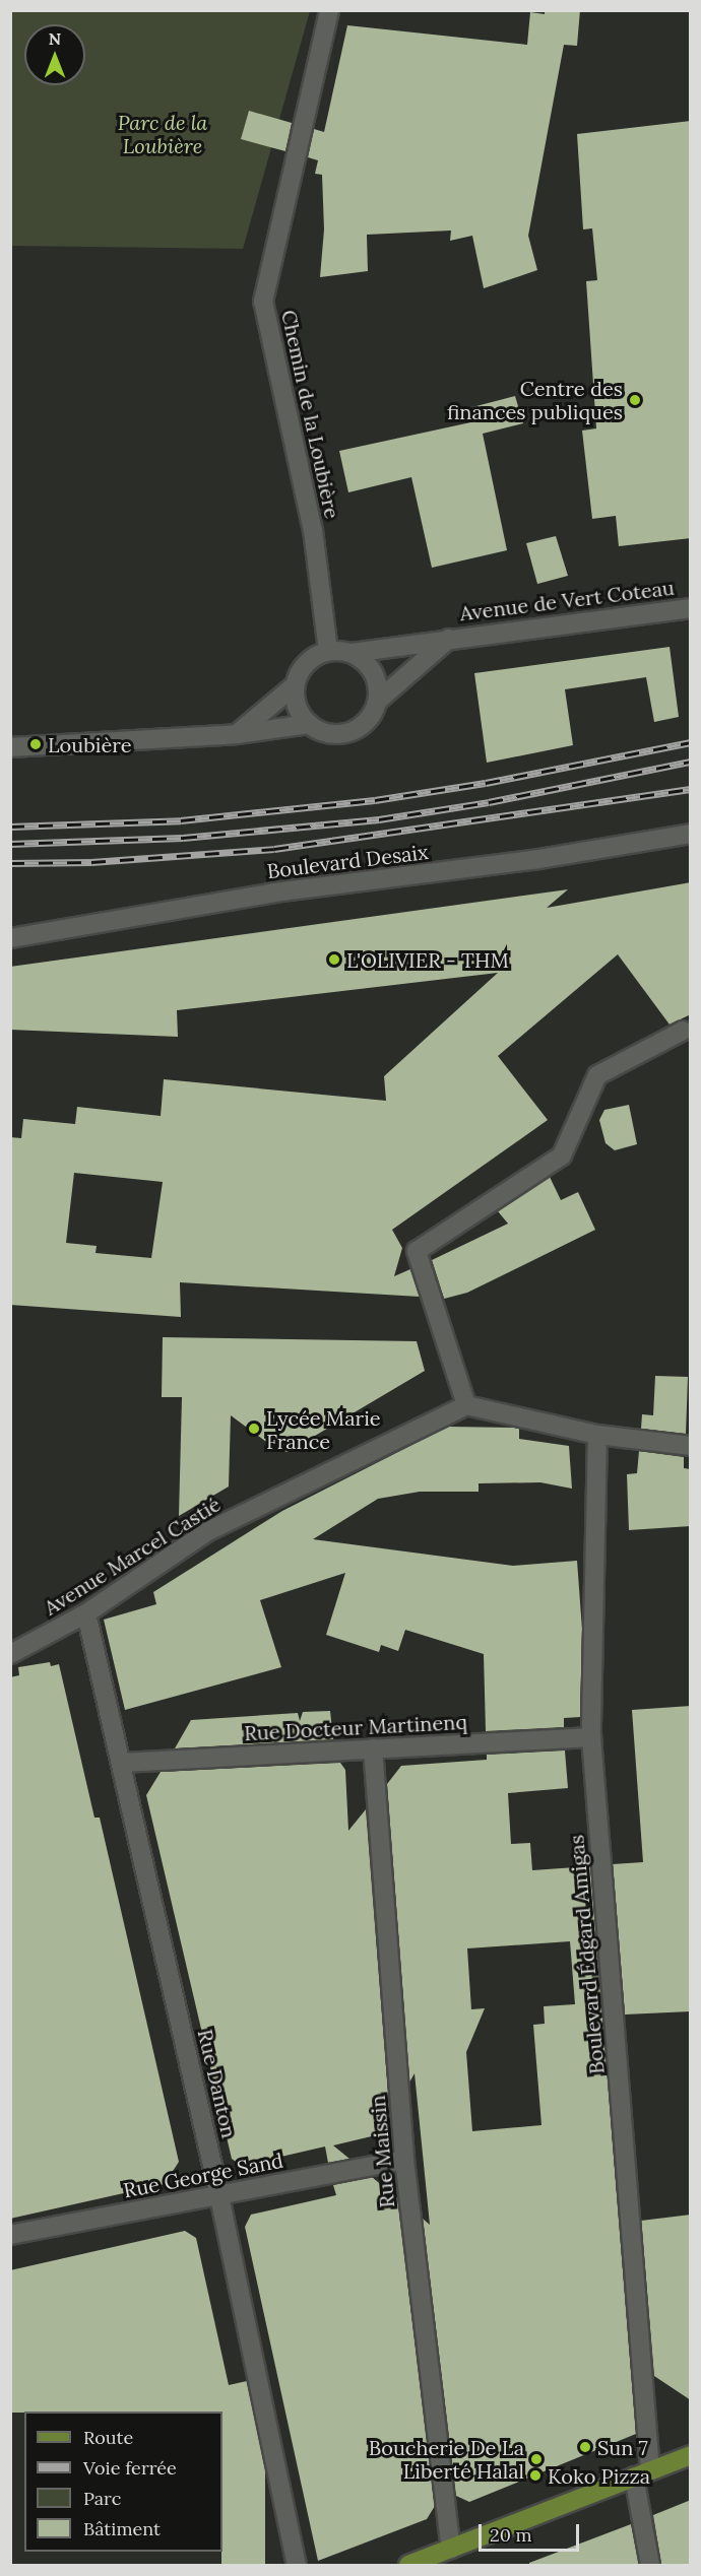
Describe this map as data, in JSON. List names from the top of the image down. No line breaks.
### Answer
{"streets":{"street":["Chemin de la Loubière","Avenue de Vert Coteau","Boulevard Desaix","Avenue Marcel Castié","Rue Docteur Martinenq","Boulevard Édgard Amigas","Rue Danton","Rue Maissin","Rue George Sand"]},"crossings":[["Chemin de la Loubière","Avenue de Vert Coteau"],["Avenue Marcel Castié","Rue Danton"],["Rue Docteur Martinenq","Boulevard Édgard Amigas"],["Rue Docteur Martinenq","Rue Danton"],["Rue Docteur Martinenq","Rue Maissin"],["Rue Danton","Rue George Sand"],["Rue Maissin","Rue George Sand"]],"parks":["Parc de la Loubière"],"places":["Centre des finances publiques","Loubière","L'OLIVIER - THM","Lycée Marie France","Sun 7","Boucherie De La Liberté Halal","Koko Pizza"],"legend":["Route","Voie ferrée","Parc","Bâtiment"],"scale_bar":"20 m","north":"top"}
